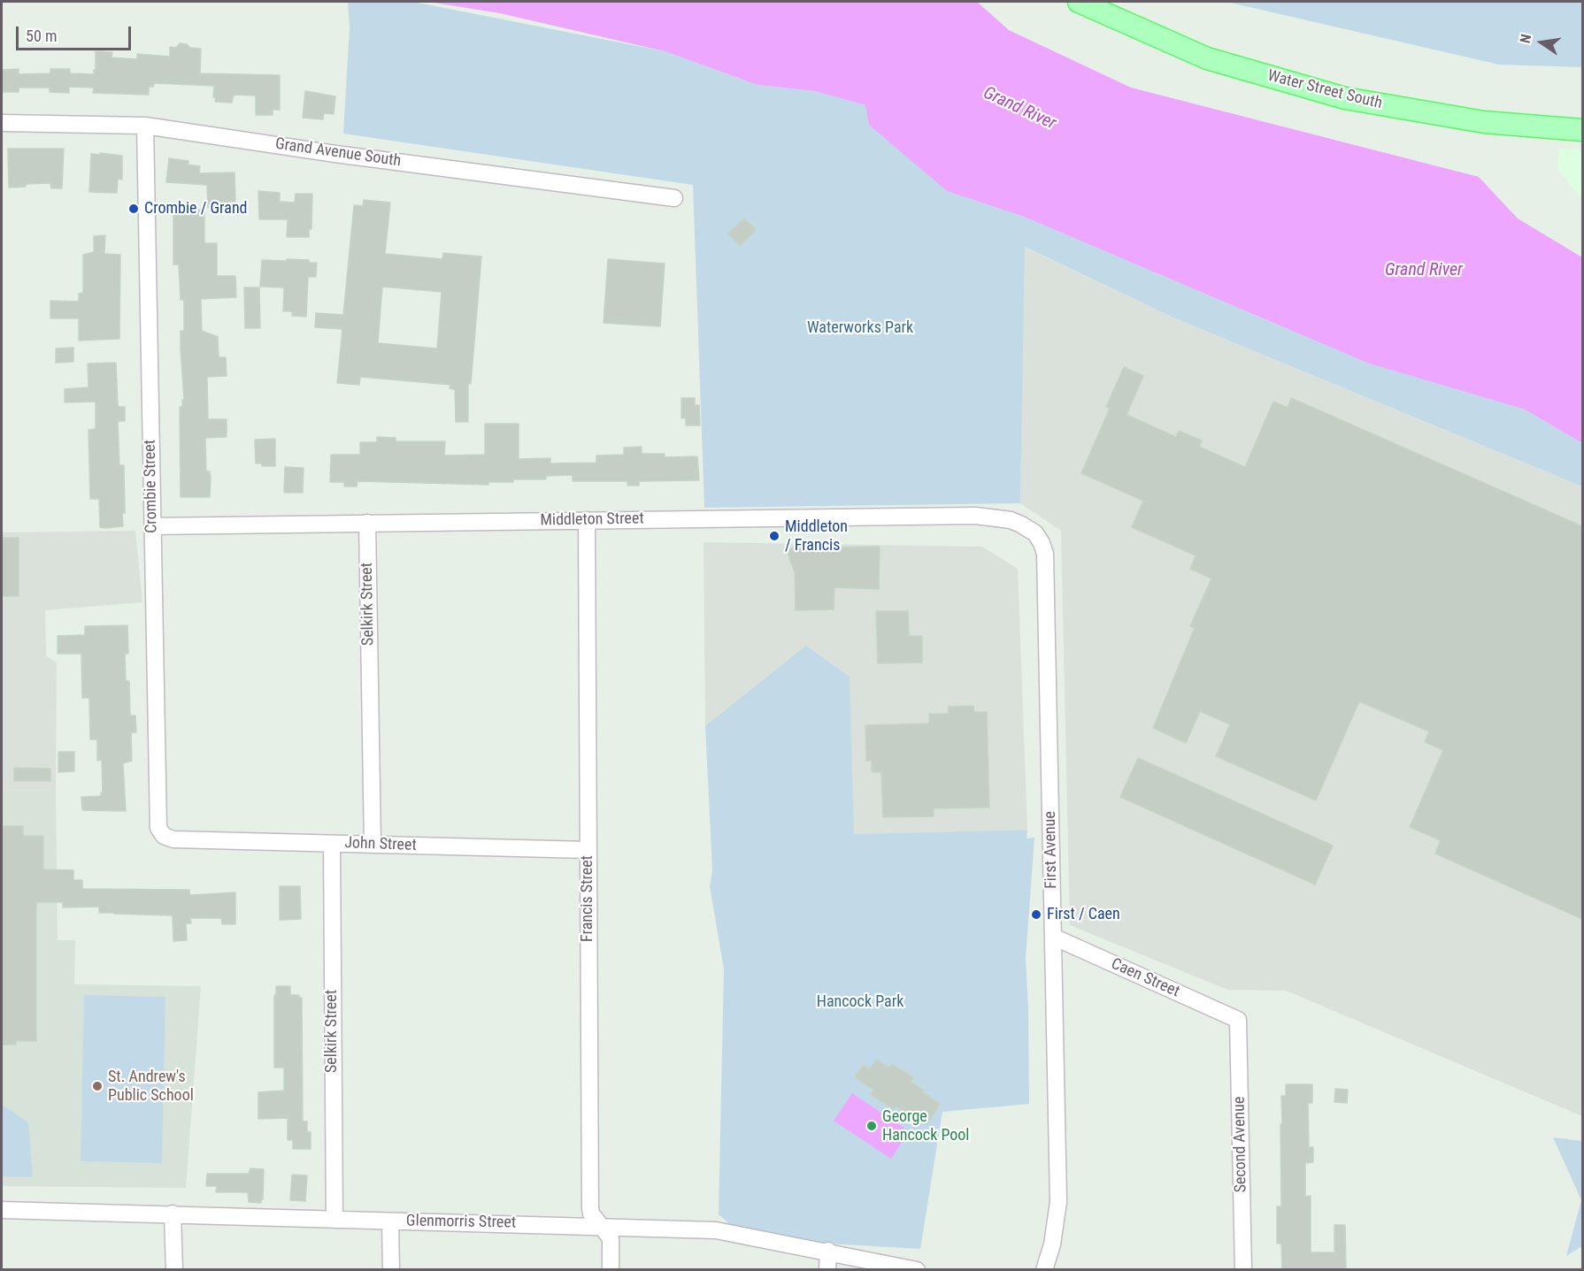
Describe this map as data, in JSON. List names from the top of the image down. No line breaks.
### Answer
{"streets":{"main road":["Water Street South"],"street":["Grand Avenue South","Crombie Street","Middleton Street","Selkirk Street","John Street","First Avenue","Francis Street","Caen Street","Second Avenue","Glenmorris Street"]},"crossings":[["Grand Avenue South","Crombie Street"],["Crombie Street","Middleton Street"],["Crombie Street","John Street"],["Middleton Street","Selkirk Street"],["Middleton Street","First Avenue"],["Middleton Street","Francis Street"],["Selkirk Street","John Street"],["Selkirk Street","Glenmorris Street"],["John Street","Francis Street"],["First Avenue","Caen Street"],["Francis Street","Glenmorris Street"],["Caen Street","Second Avenue"]],"water":["Grand River"],"parks":["Waterworks Park","Hancock Park"],"places":["Crombie / Grand","Middleton / Francis","First / Caen","St. Andrew's Public School","George Hancock Pool"],"scale_bar":"50 m","north":"left"}
